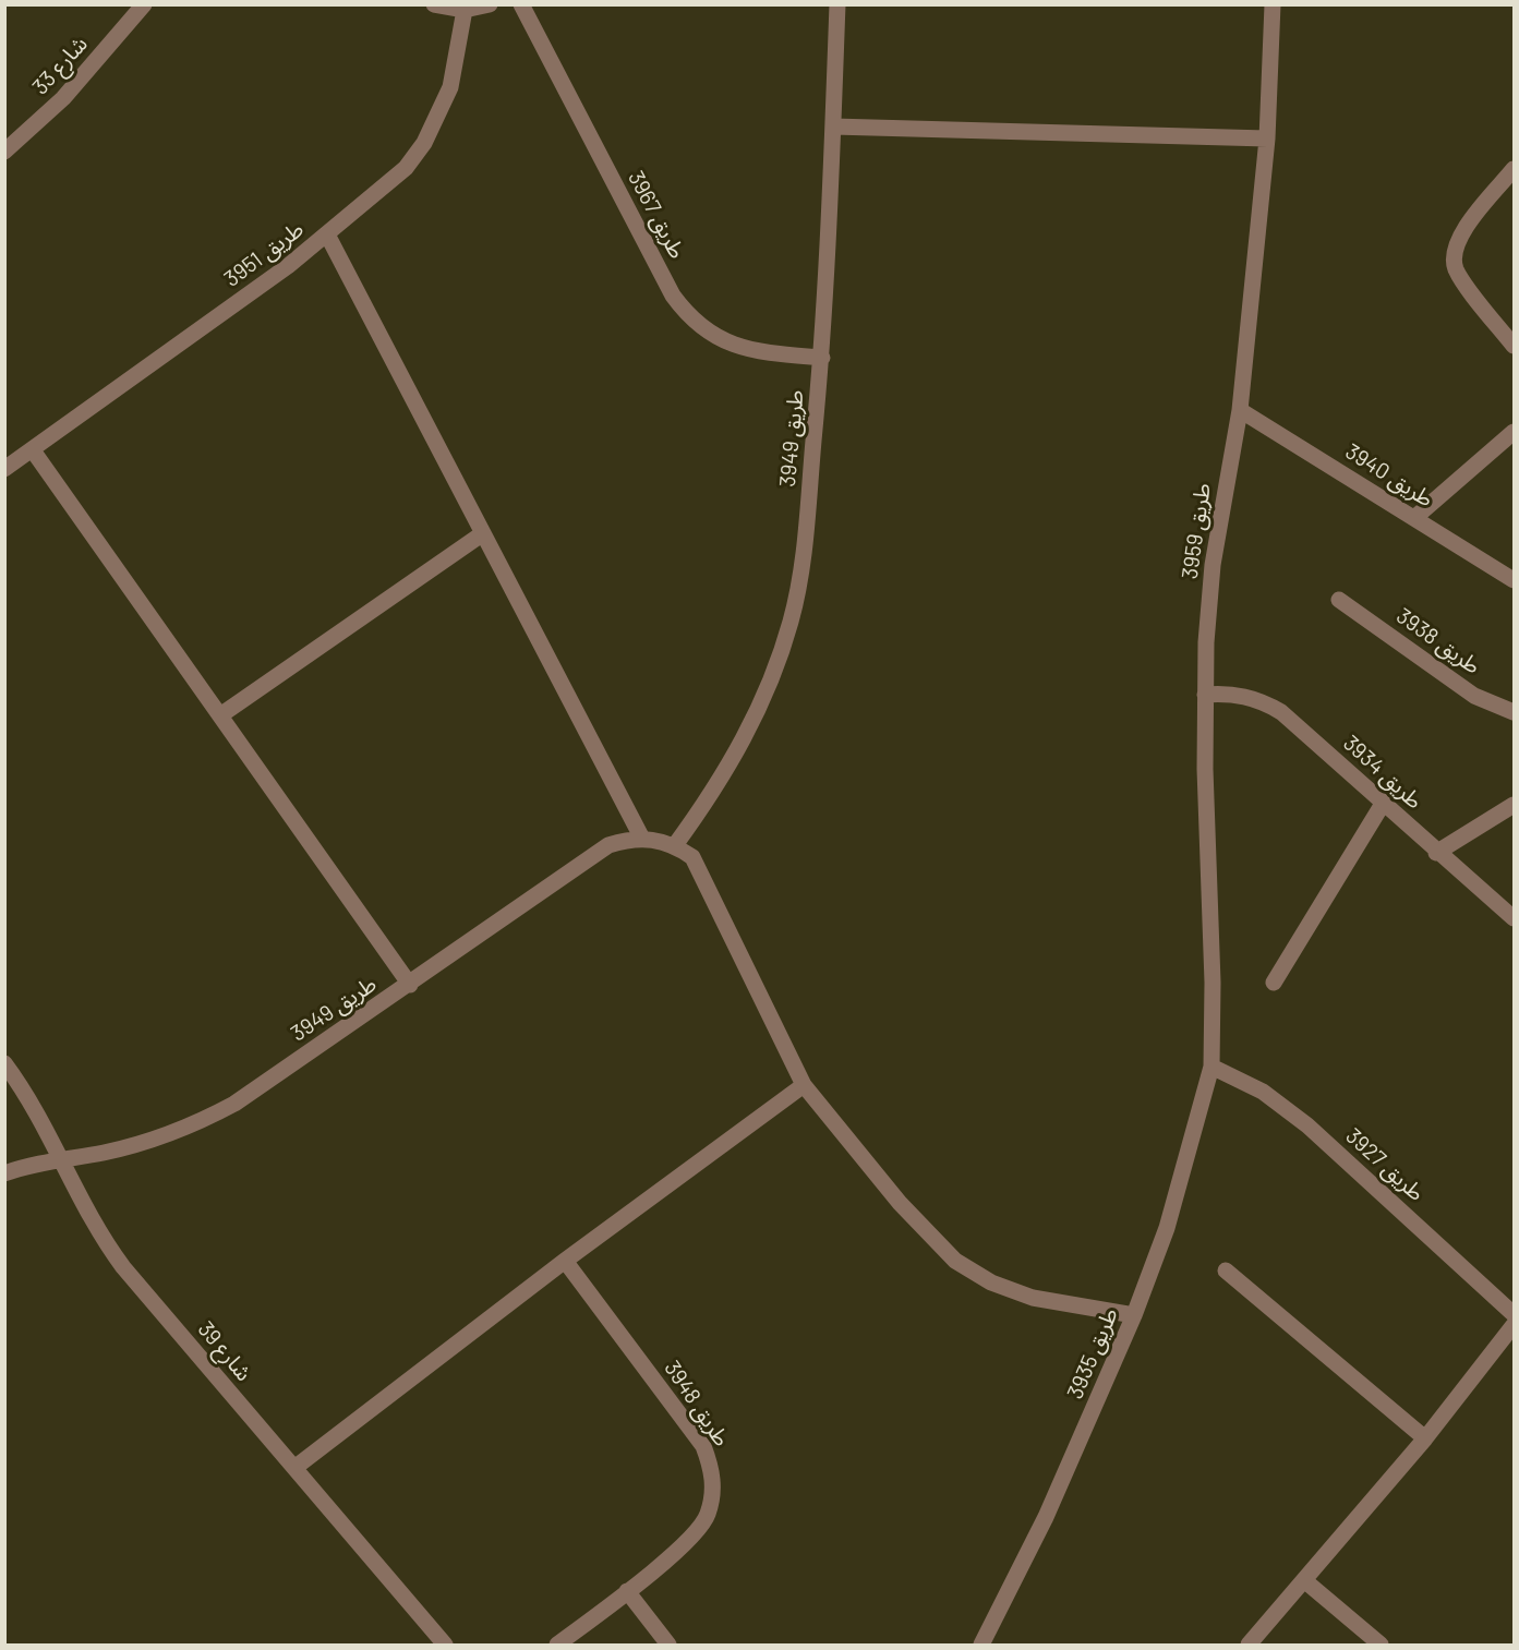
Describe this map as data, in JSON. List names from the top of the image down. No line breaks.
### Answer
{"streets":{"street":["شارع 33","طريق 3967","طريق 3951","طريق 3949","طريق 3940","طريق 3959","طريق 3938","طريق 3934","طريق 3927","شارع 39","طريق 3935","طريق 3948"]},"crossings":[["طريق 3967","طريق 3949"],["طريق 3949","شارع 39"],["طريق 3940","طريق 3959"],["طريق 3959","طريق 3934"],["طريق 3959","طريق 3927"],["طريق 3959","طريق 3935"],["طريق 3927","طريق 3935"]]}
